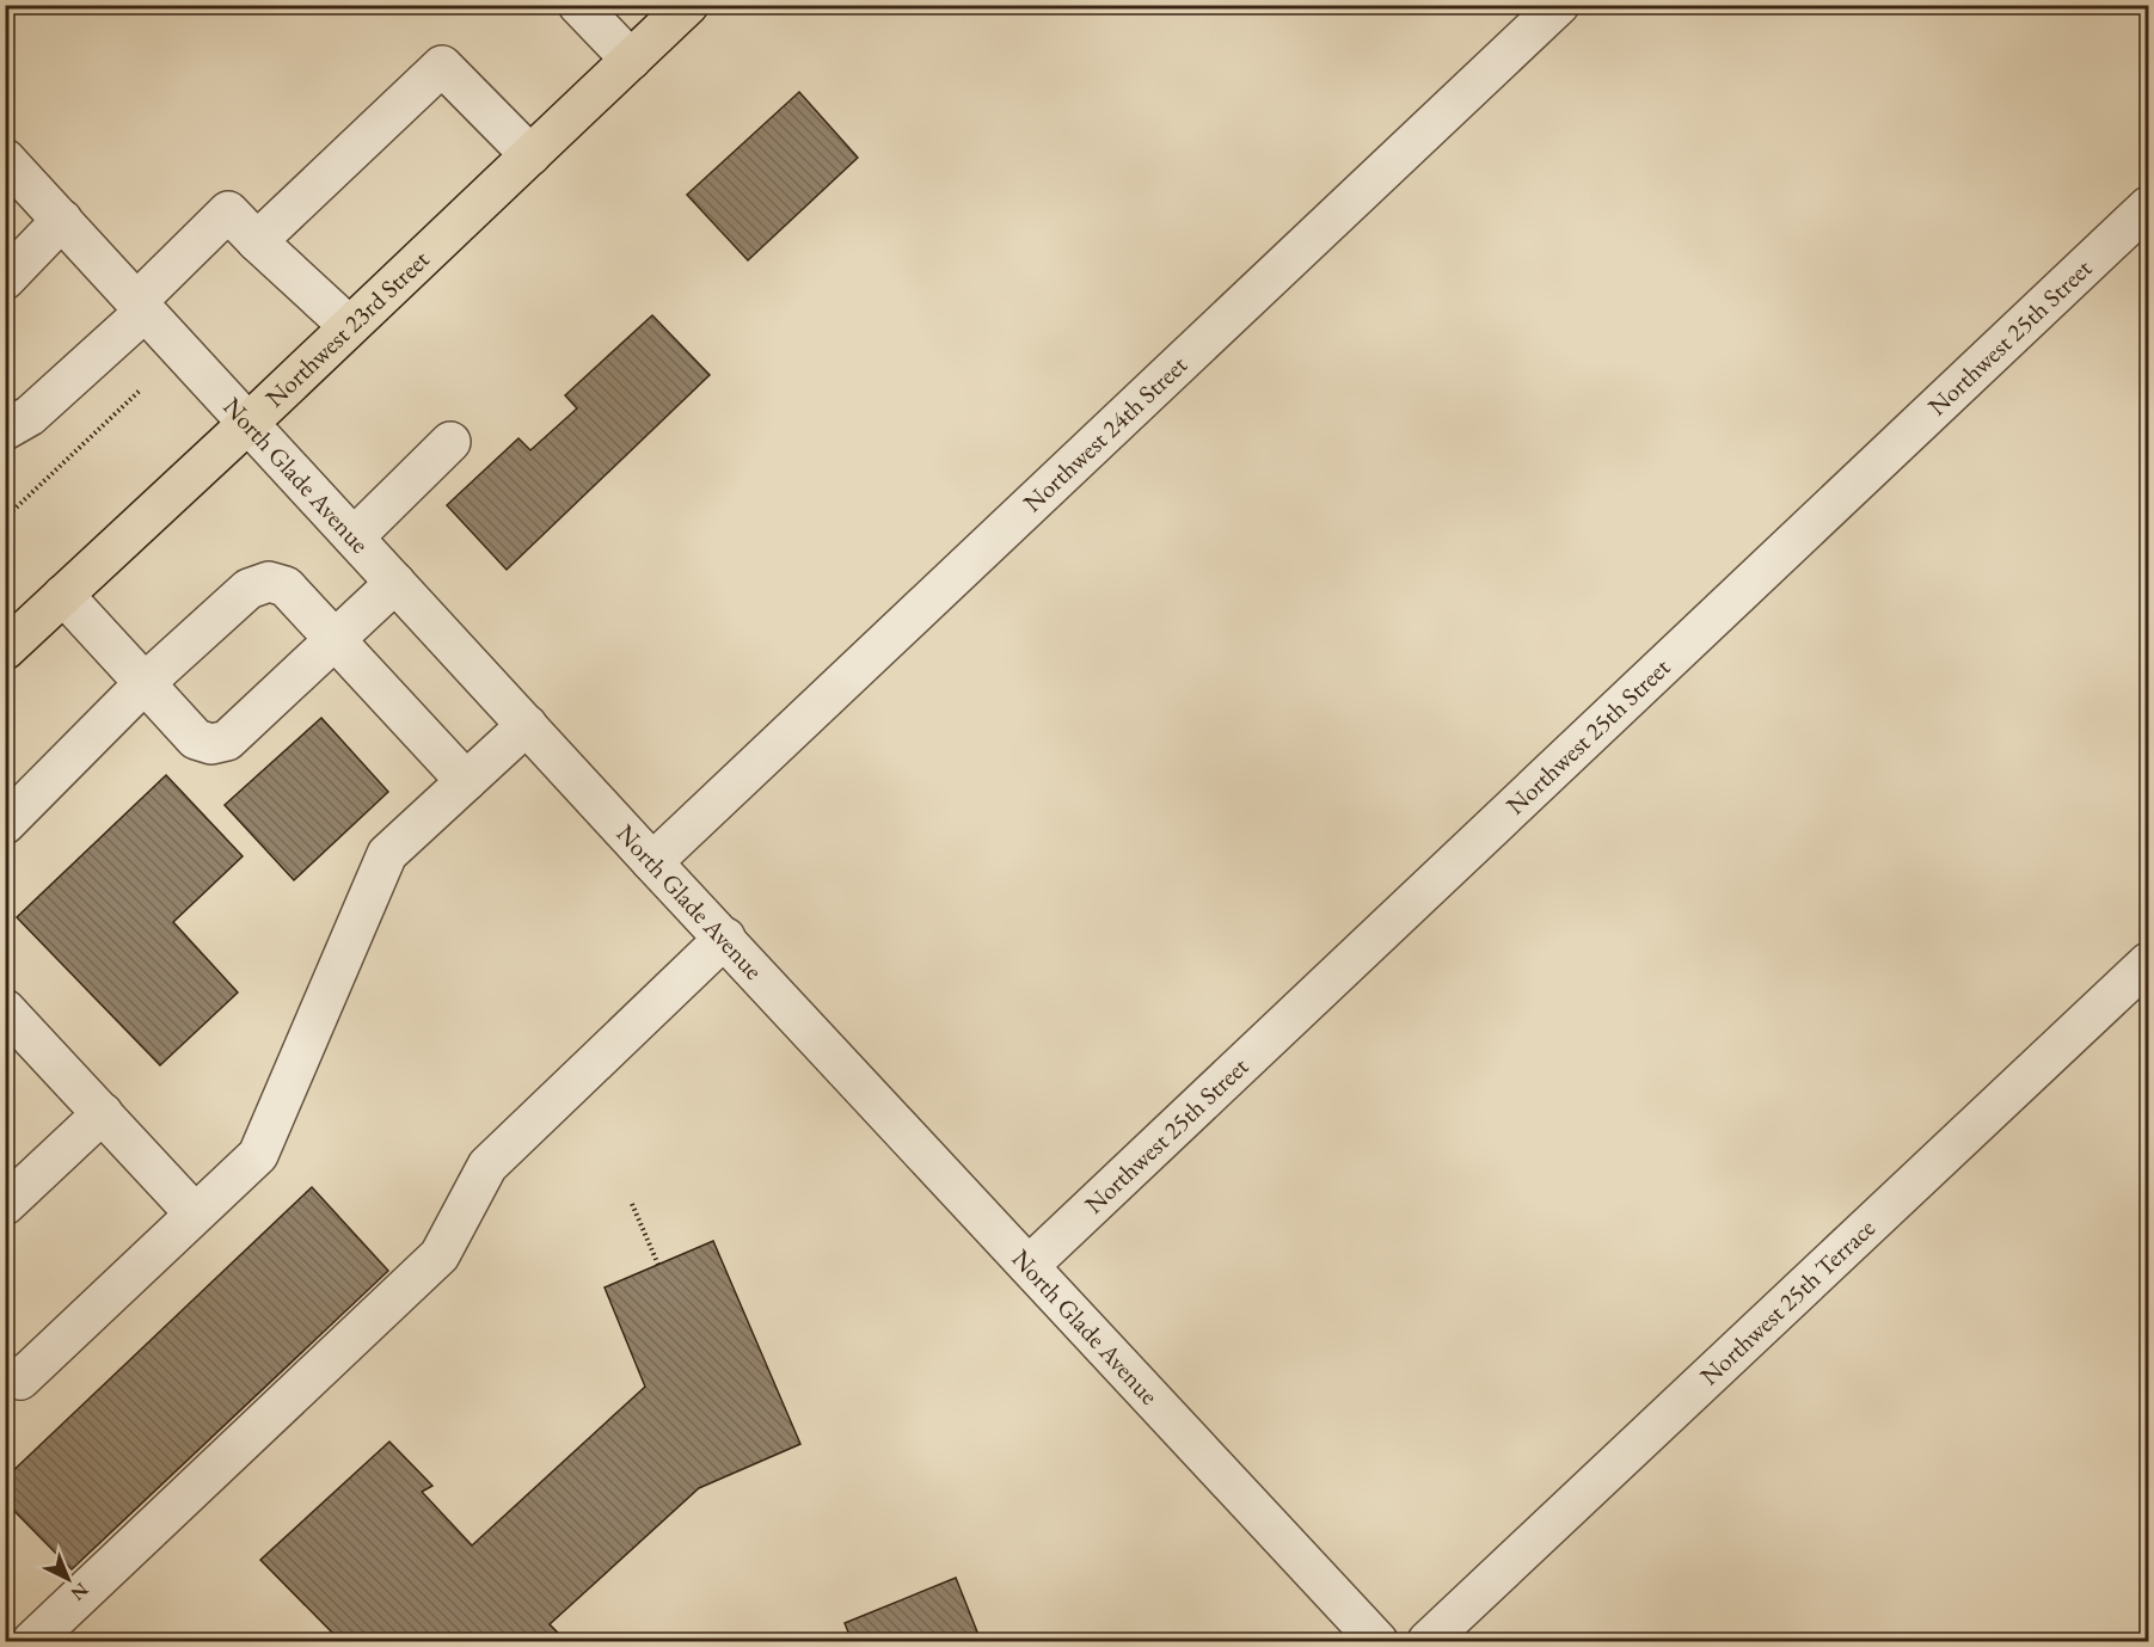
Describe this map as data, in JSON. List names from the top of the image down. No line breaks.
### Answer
{"streets":{"main road":["Northwest 23rd Street"],"street":["Northwest 25th Street","Northwest 24th Street","North Glade Avenue","Northwest 25th Terrace"]},"crossings":[["Northwest 23rd Street","North Glade Avenue"],["Northwest 25th Street","North Glade Avenue"],["Northwest 24th Street","North Glade Avenue"]],"north":"bottom right"}
